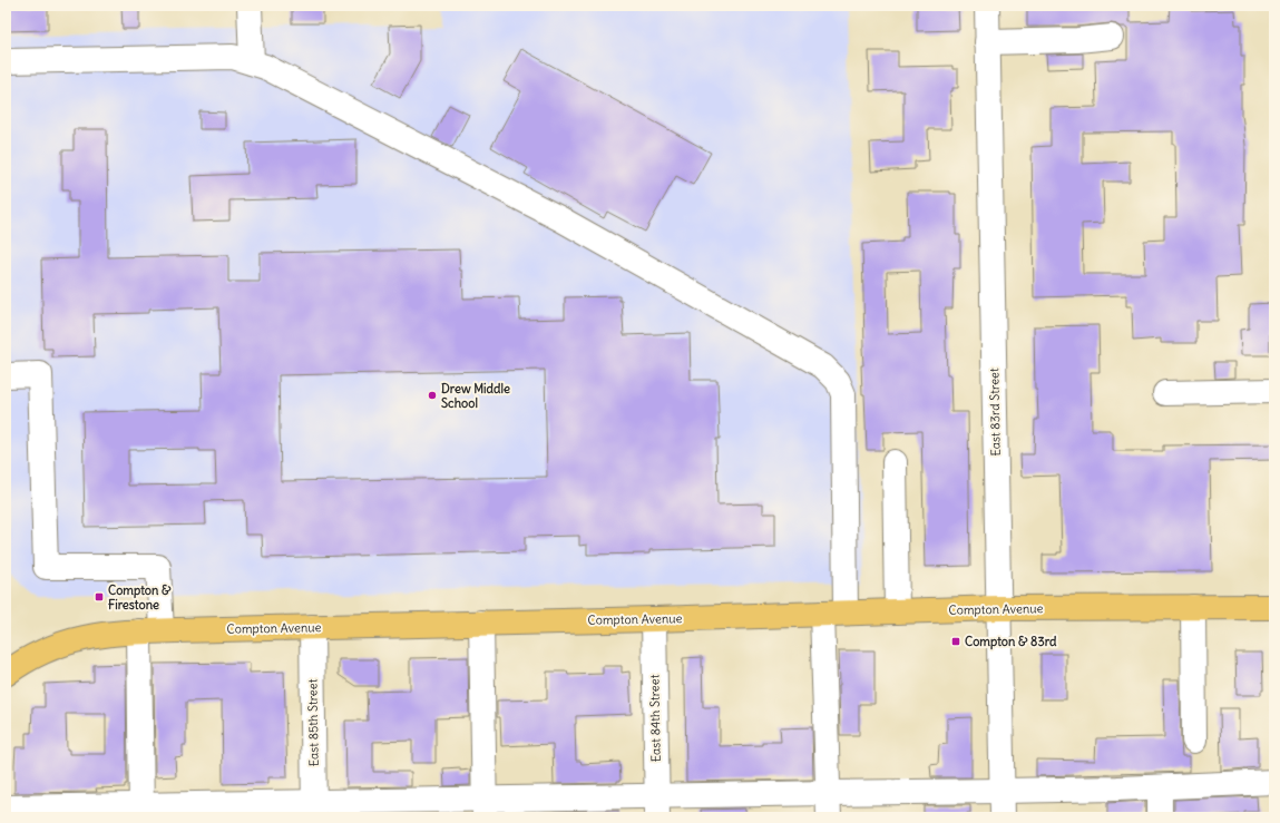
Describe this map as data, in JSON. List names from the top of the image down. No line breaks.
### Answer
{"streets":{"main road":["Compton Avenue"],"street":["East 83rd Street","East 84th Street","East 85th Street"]},"crossings":[["East 83rd Street","Compton Avenue"],["Compton Avenue","East 84th Street"],["Compton Avenue","East 85th Street"]],"places":{"other":["Drew Middle School"],"transit":["Compton & Firestone","Compton & 83rd"]}}
